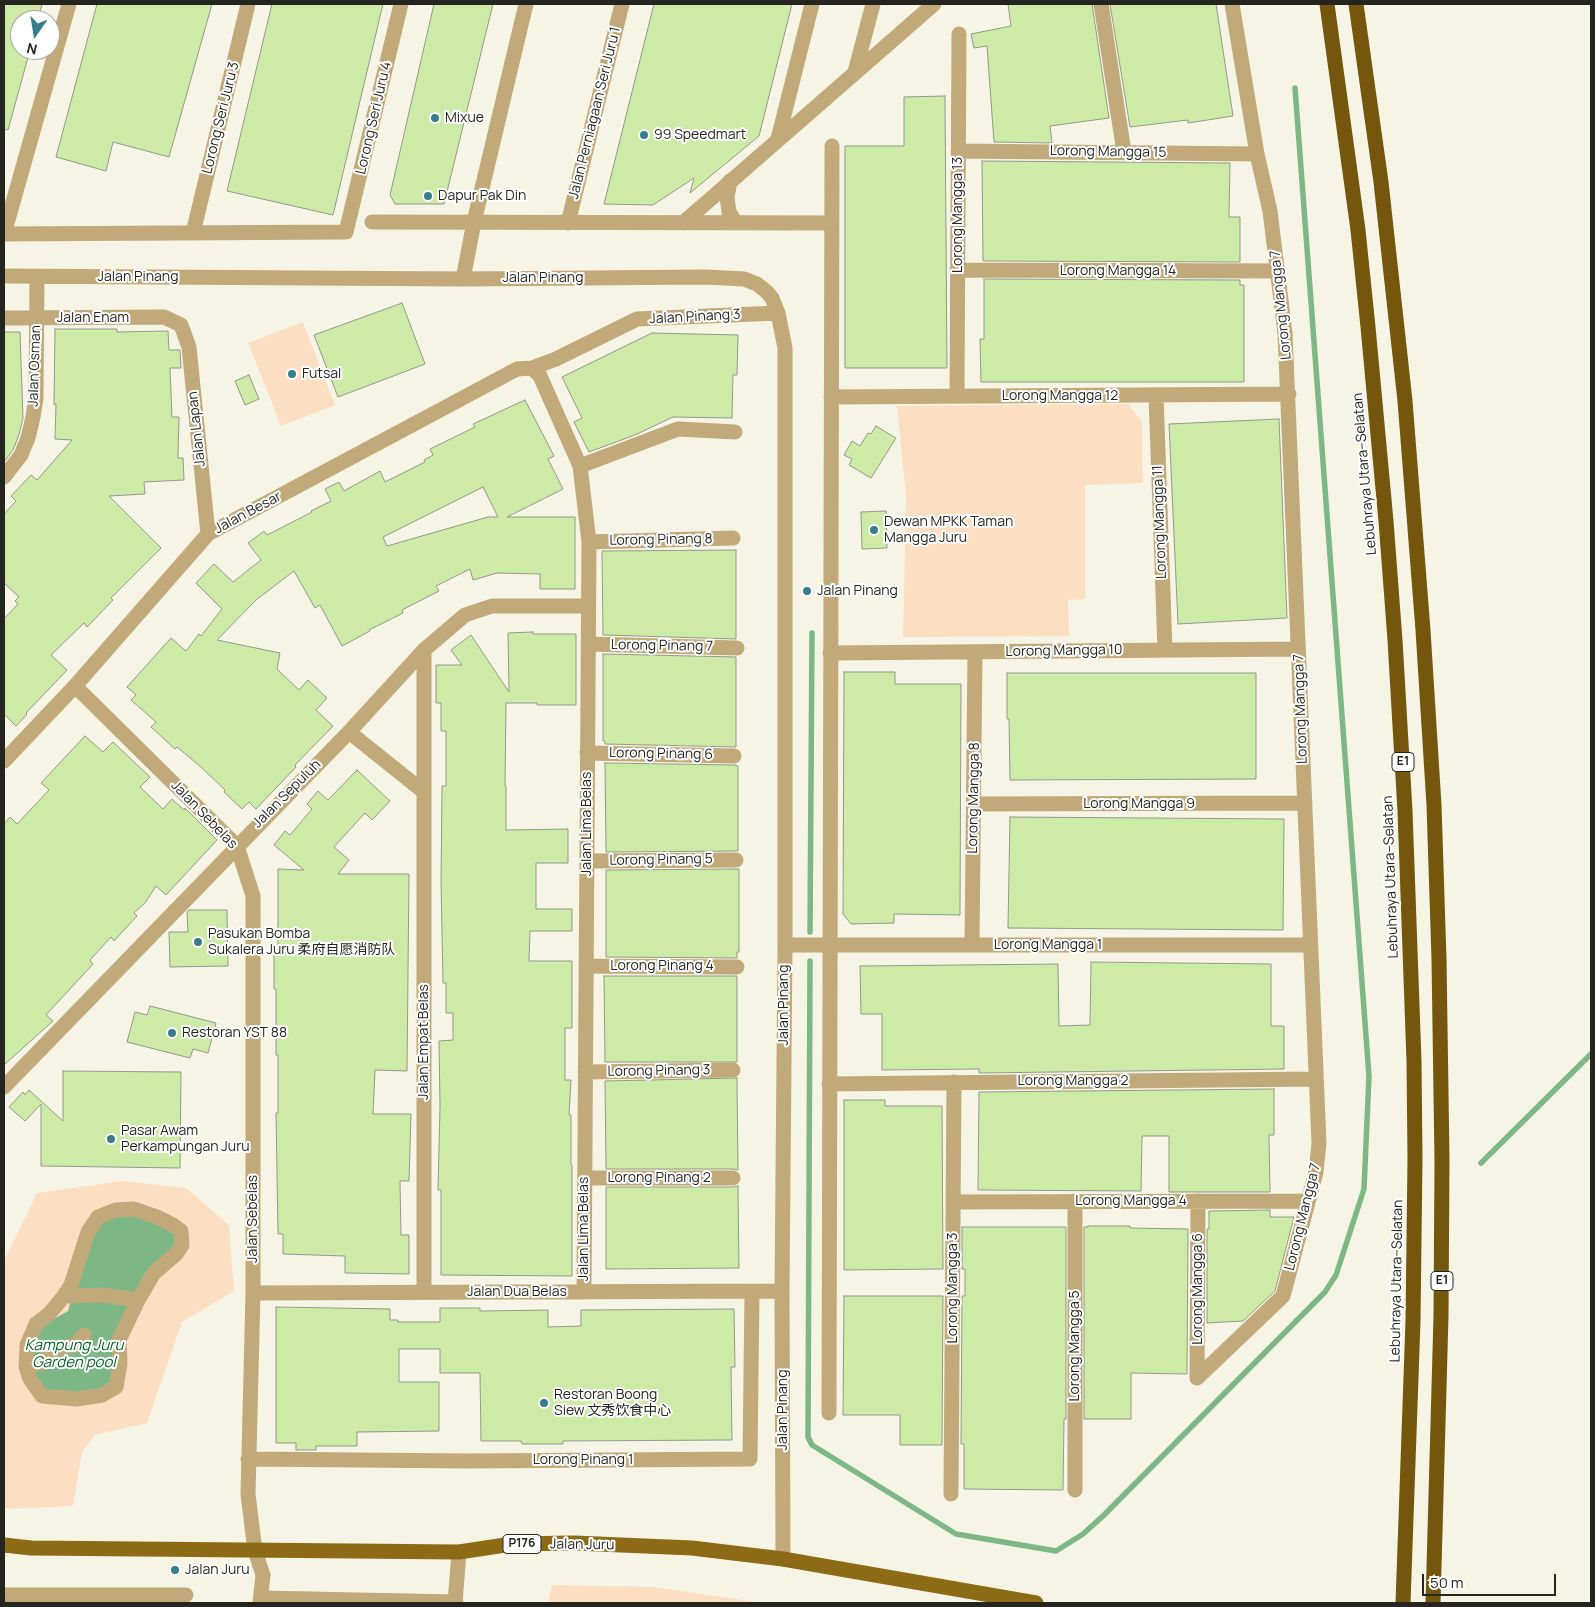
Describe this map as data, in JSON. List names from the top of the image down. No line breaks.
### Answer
{"streets":{"highway":["Lebuhraya Utara–Selatan","E1"],"main road":["P176","Jalan Juru"],"street":["Jalan Perniagaan Seri Juru 1","Lorong Seri Juru 3","Lorong Seri Juru 4","Lorong Mangga 15","Lorong Mangga 13","Lorong Mangga 14","Jalan Pinang","Lorong Mangga 7","Jalan Pinang 3","Jalan Enam","Jalan Osman","Lorong Mangga 12","Jalan Lapan","Jalan Besar","Lorong Mangga 11","Lorong Pinang 8","Lorong Pinang 7","Lorong Mangga 10","Lorong Pinang 6","Jalan Sepuluh","Lorong Mangga 8","Lorong Mangga 9","Jalan Sebelas","Jalan Lima Belas","Lorong Pinang 5","Lorong Mangga 1","Lorong Pinang 4","Jalan Empat Belas","Lorong Pinang 3","Lorong Mangga 2","Lorong Pinang 2","Lorong Mangga 4","Lorong Mangga 3","Lorong Mangga 6","Jalan Dua Belas","Lorong Mangga 5","Lorong Pinang 1"]},"crossings":[["Lorong Seri Juru 3","Lorong Seri Juru 4"],["Lorong Mangga 15","Lorong Mangga 13"],["Lorong Mangga 15","Lorong Mangga 7"],["Lorong Mangga 13","Lorong Mangga 14"],["Lorong Mangga 13","Lorong Mangga 12"],["Lorong Mangga 14","Lorong Mangga 7"],["Jalan Pinang","Jalan Pinang 3"],["Jalan Pinang","Jalan Osman"],["Jalan Pinang","Lorong Mangga 1"],["Jalan Pinang","Jalan Dua Belas"],["Jalan Pinang","Jalan Juru"],["Lorong Mangga 7","Lorong Mangga 12"],["Lorong Mangga 7","Lorong Mangga 10"],["Lorong Mangga 7","Lorong Mangga 9"],["Lorong Mangga 7","Lorong Mangga 1"],["Lorong Mangga 7","Lorong Mangga 2"],["Lorong Mangga 7","Lorong Mangga 4"],["Lorong Mangga 7","Lorong Mangga 6"],["Jalan Pinang 3","Jalan Besar"],["Jalan Pinang 3","Jalan Lima Belas"],["Jalan Enam","Jalan Osman"],["Jalan Enam","Jalan Lapan"],["Lorong Mangga 12","Lorong Mangga 11"],["Jalan Lapan","Jalan Besar"],["Jalan Besar","Jalan Sebelas"],["Jalan Besar","Jalan Lima Belas"],["Lorong Mangga 11","Lorong Mangga 10"],["Lorong Pinang 8","Jalan Lima Belas"],["Lorong Pinang 7","Jalan Lima Belas"],["Lorong Mangga 10","Lorong Mangga 8"],["Lorong Pinang 6","Jalan Lima Belas"],["Jalan Sepuluh","Jalan Sebelas"],["Jalan Sepuluh","Jalan Lima Belas"],["Jalan Sepuluh","Jalan Empat Belas"],["Lorong Mangga 8","Lorong Mangga 9"],["Lorong Mangga 8","Lorong Mangga 1"],["Jalan Sebelas","Jalan Dua Belas"],["Jalan Sebelas","Lorong Pinang 1"],["Jalan Sebelas","Jalan Juru"],["Jalan Lima Belas","Lorong Pinang 5"],["Jalan Lima Belas","Lorong Pinang 4"],["Jalan Lima Belas","Lorong Pinang 3"],["Jalan Lima Belas","Lorong Pinang 2"],["Jalan Lima Belas","Jalan Dua Belas"],["Jalan Empat Belas","Jalan Dua Belas"],["Lorong Mangga 2","Lorong Mangga 3"],["Lorong Mangga 4","Lorong Mangga 3"],["Lorong Mangga 4","Lorong Mangga 6"],["Lorong Mangga 4","Lorong Mangga 5"],["Jalan Dua Belas","Lorong Pinang 1"]],"water":["Kampung Juru Garden pool"],"places":["Mixue","99 Speedmart","Dapur Pak Din","Futsal","Dewan MPKK Taman Mangga Juru","Jalan Pinang","Pasukan Bomba Sukalera Juru 柔府自愿消防队","Restoran YST 88","Pasar Awam Perkampungan Juru","Restoran Boong Siew 文秀饮食中心","Jalan Juru"],"scale_bar":"50 m","north":"bottom"}
